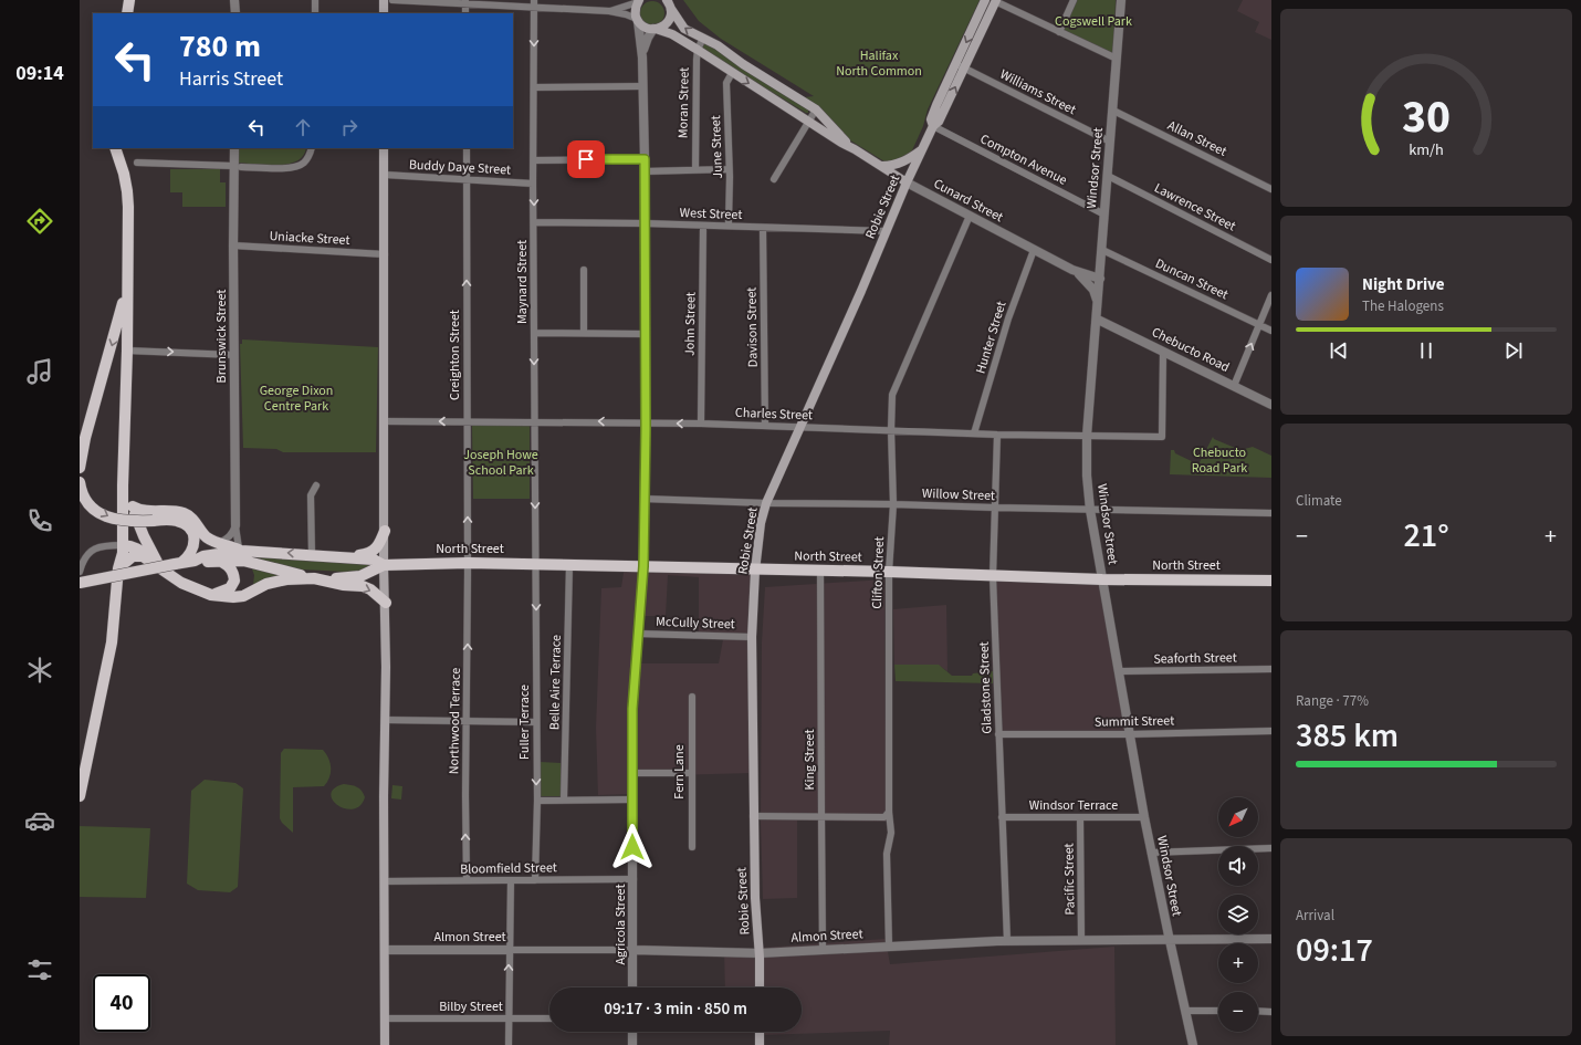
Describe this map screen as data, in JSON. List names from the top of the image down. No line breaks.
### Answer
{"streets":{"main road":["Cunard Street","Robie Street","North Street"],"street":["Williams Street","Moran Street","Allan Street","June Street","Compton Avenue","Buddy Daye Street","Windsor Street","Lawrence Street","West Street","Uniacke Street","Duncan Street","Maynard Street","John Street","Davison Street","Brunswick Street","Hunter Street","Chebucto Road","Creighton Street","Charles Street","Willow Street","Clifton Street","McCully Street","Seaforth Street","Belle Aire Terrace","Gladstone Street","Northwood Terrace","Summit Street","Fuller Terrace","King Street","Fern Lane","Windsor Terrace","Bloomfield Street","Pacific Street","Agricola Street","Almon Street","Bilby Street"]},"crossings":[["Williams Street","Windsor Street"],["Williams Street","Robie Street"],["Moran Street","Cunard Street"],["Allan Street","Windsor Street"],["June Street","Cunard Street"],["Compton Avenue","Windsor Street"],["Compton Avenue","Robie Street"],["Buddy Daye Street","Maynard Street"],["Buddy Daye Street","Creighton Street"],["Windsor Street","Cunard Street"],["Windsor Street","Lawrence Street"],["Windsor Street","Duncan Street"],["Windsor Street","Chebucto Road"],["Windsor Street","Charles Street"],["Windsor Street","Willow Street"],["Windsor Street","North Street"],["Windsor Street","Seaforth Street"],["Windsor Street","Summit Street"],["Windsor Street","Windsor Terrace"],["Windsor Street","Almon Street"],["Cunard Street","Robie Street"],["Cunard Street","Hunter Street"],["Cunard Street","Clifton Street"],["Cunard Street","Agricola Street"],["Robie Street","West Street"],["Robie Street","Charles Street"],["Robie Street","Willow Street"],["Robie Street","North Street"],["Robie Street","McCully Street"],["Robie Street","Almon Street"],["West Street","Maynard Street"],["West Street","John Street"],["West Street","Davison Street"],["West Street","Agricola Street"],["Uniacke Street","Brunswick Street"],["Maynard Street","Charles Street"],["Maynard Street","North Street"],["Maynard Street","Fuller Terrace"],["John Street","Charles Street"],["Davison Street","Charles Street"],["Brunswick Street","North Street"],["Hunter Street","Charles Street"],["Chebucto Road","Charles Street"],["Creighton Street","Charles Street"],["Creighton Street","North Street"],["Creighton Street","Northwood Terrace"],["Charles Street","Clifton Street"],["Charles Street","Gladstone Street"],["Charles Street","Agricola Street"],["Willow Street","Clifton Street"],["Willow Street","Gladstone Street"],["Willow Street","Agricola Street"],["North Street","Clifton Street"],["North Street","Belle Aire Terrace"],["North Street","Gladstone Street"],["North Street","Northwood Terrace"],["North Street","Fuller Terrace"],["North Street","King Street"],["North Street","Agricola Street"],["Clifton Street","Almon Street"],["McCully Street","Agricola Street"],["Gladstone Street","Summit Street"],["Gladstone Street","Windsor Terrace"],["Gladstone Street","Almon Street"],["Northwood Terrace","Bloomfield Street"],["Fuller Terrace","Bloomfield Street"],["King Street","Almon Street"],["Windsor Terrace","Pacific Street"],["Bloomfield Street","Agricola Street"],["Pacific Street","Almon Street"],["Agricola Street","Almon Street"]],"one_way":["Maynard Street","Creighton Street","Northwood Terrace","Fuller Terrace"],"parks":["Cogswell Park","Halifax North Common","George Dixon Centre Park","Chebucto Road Park","Joseph Howe School Park"],"north":"bottom left","page":{"tabs":"09:14","turn":["780 m","Harris Street"],"song":["Night Drive","The Halogens"],"tile":["Climate",["Range · 77%","385 km"],["Arrival","09:17"]],"heat":["−","21°","+"],"map_buttons":["+","−"],"limit":"40","trip":"09:17 · 3 min · 850 m","gauge":["30","km/h"]}}
